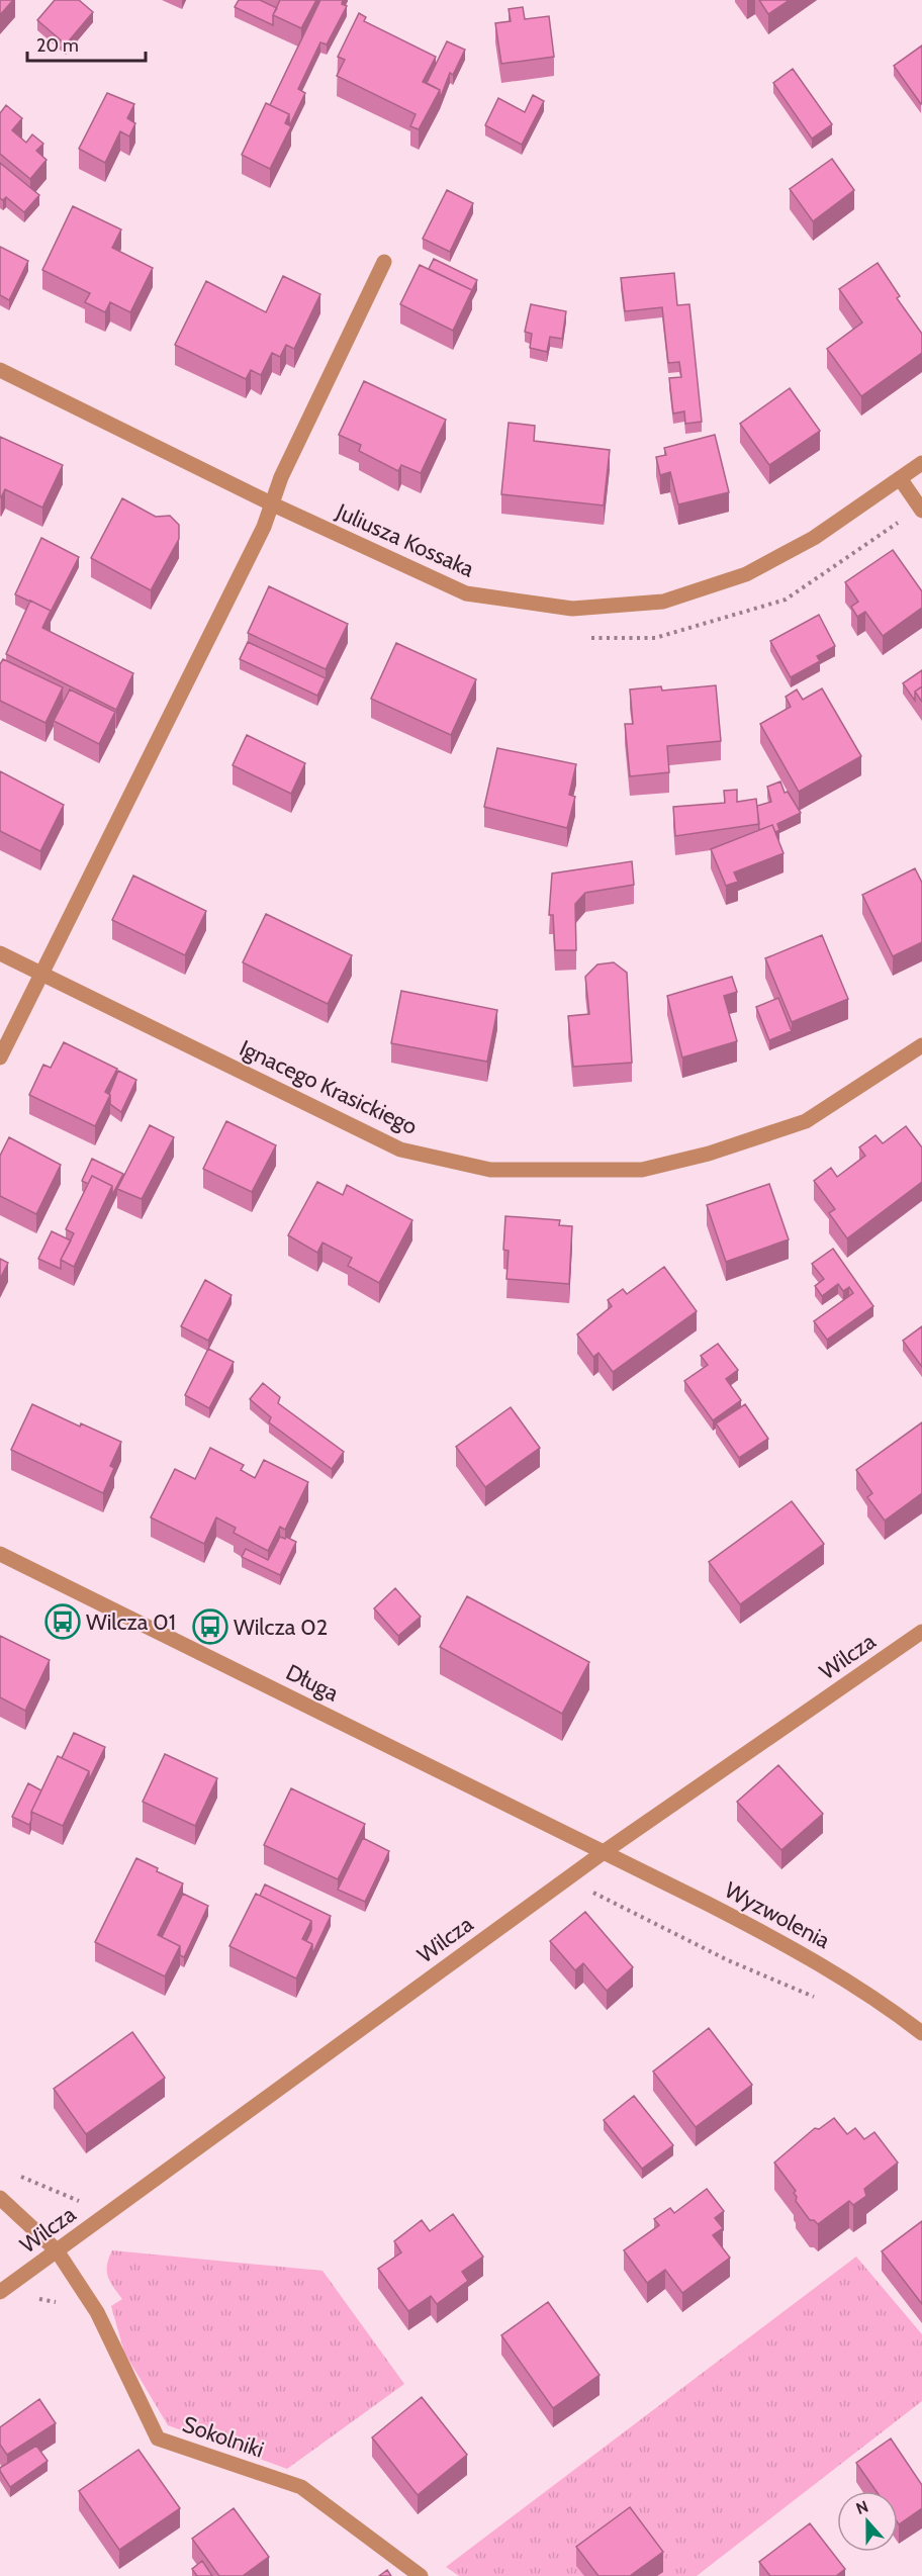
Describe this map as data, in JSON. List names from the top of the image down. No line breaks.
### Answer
{"streets":{"street":["Juliusza Kossaka","Ignacego Krasickiego","Wilcza","Długa","Wyzwolenia","Sokolniki"]},"crossings":[["Wilcza","Długa"],["Wilcza","Wyzwolenia"],["Wilcza","Sokolniki"],["Długa","Wyzwolenia"]],"places":{"bus stop":["Wilcza 01","Wilcza 02"]},"scale_bar":"20 m","north":"top"}
